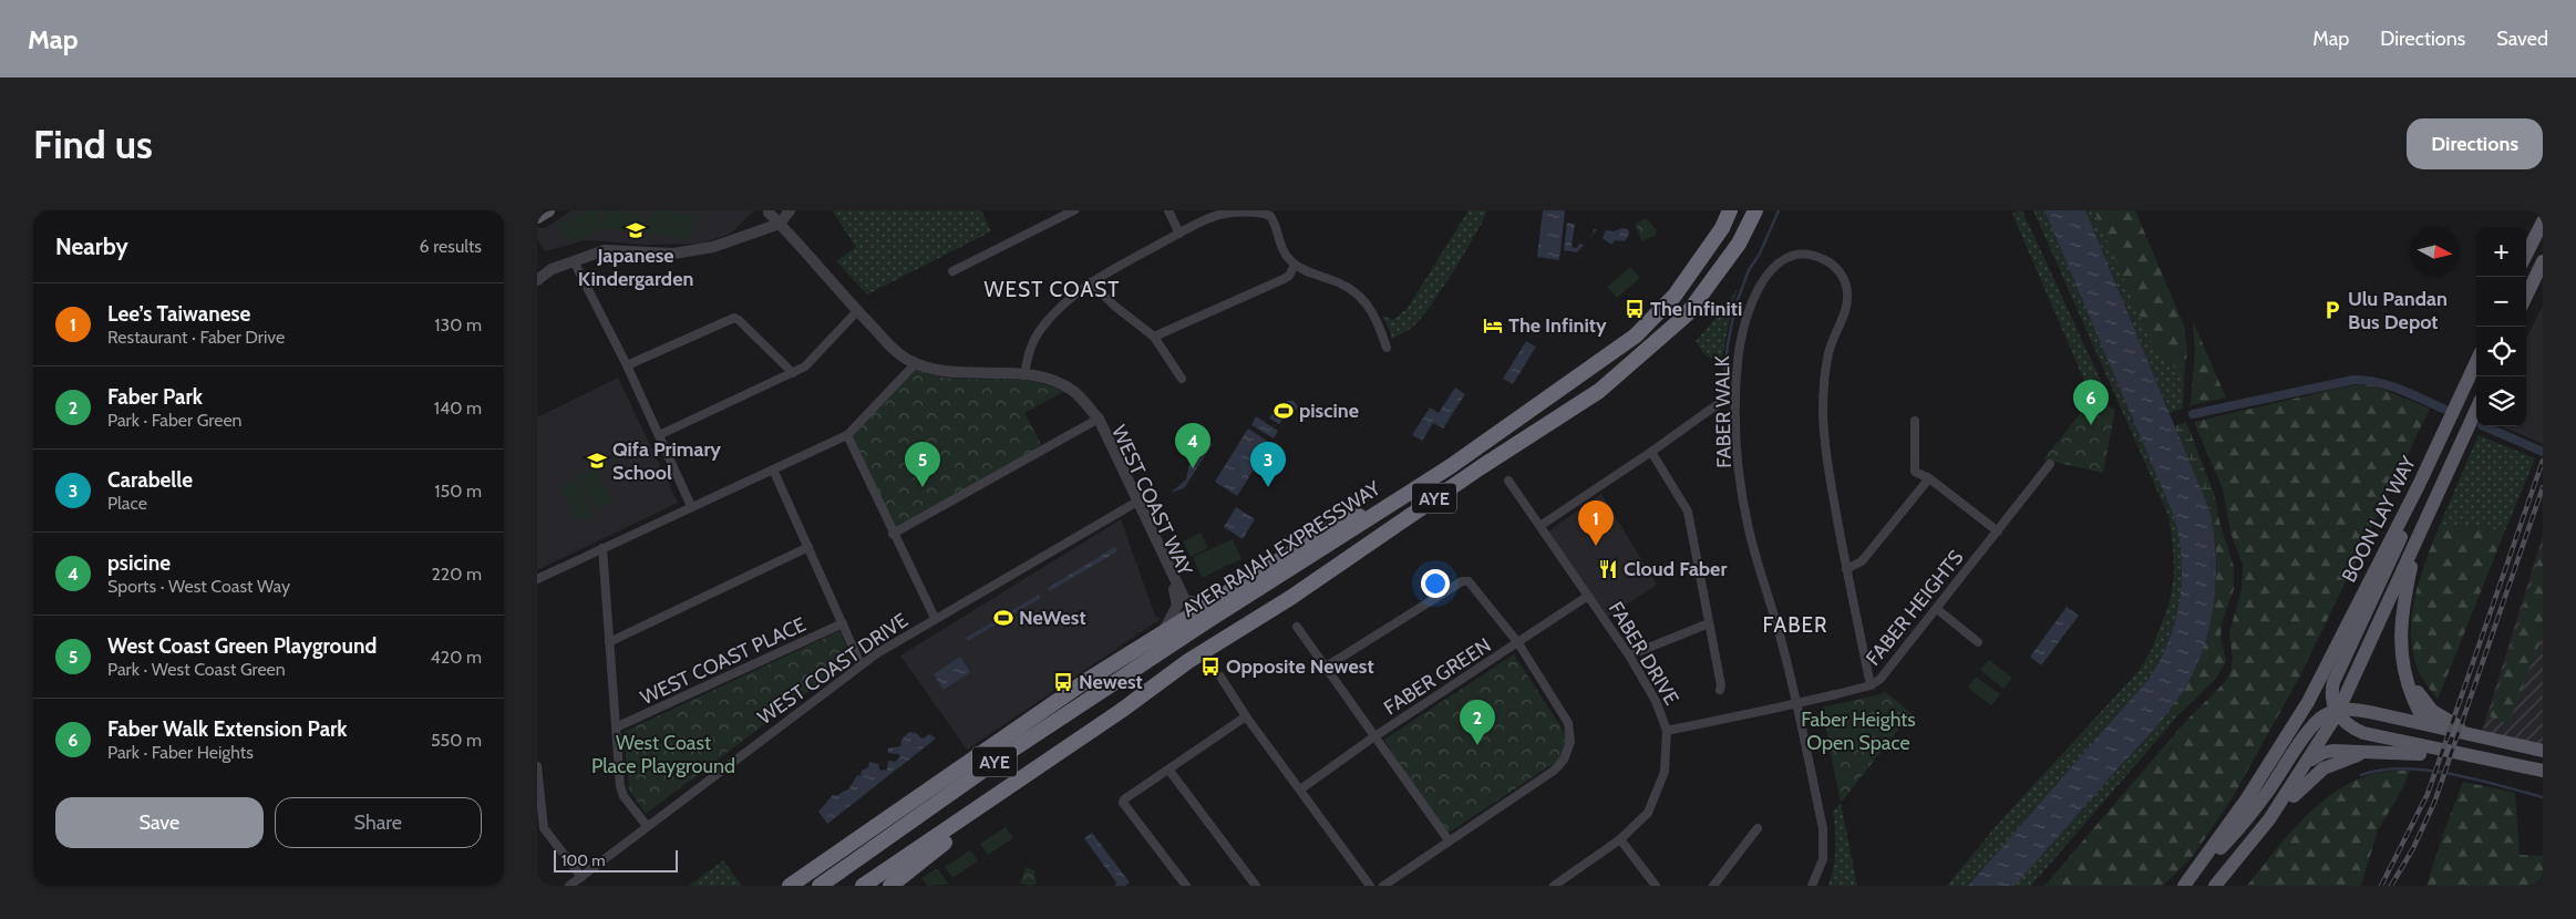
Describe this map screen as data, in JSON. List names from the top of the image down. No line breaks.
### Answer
{"streets":{"highway":["AYE","AYER RAJAH EXPRESSWAY"],"main road":["BOON LAY WAY"],"street":["FABER WALK","WEST COAST WAY","FABER HEIGHTS","FABER DRIVE","WEST COAST PLACE","WEST COAST DRIVE","FABER GREEN"]},"crossings":[["FABER WALK","FABER HEIGHTS"],["WEST COAST WAY","WEST COAST DRIVE"],["FABER HEIGHTS","FABER DRIVE"],["FABER DRIVE","FABER GREEN"],["WEST COAST PLACE","WEST COAST DRIVE"]],"districts":["WEST COAST","FABER"],"parks":["Faber Heights Open Space","West Coast Place Playground"],"places":{"school or university":["Japanese Kindergarden","Qifa Primary School"],"bus stop":["The Infiniti","Opposite Newest","Newest"],"parking":["Ulu Pandan Bus Depot"],"hotel":["The Infinity"],"sports":["piscine","NeWest"],"restaurant":["Cloud Faber"]},"scale_bar":"100 m","north":"right","page":{"header":"Map","nav":["Map","Directions","Saved"],"buttons":["Directions",["Save","Share"]],"title":"Find us","heading":["Nearby","6 results"],"map_buttons":["+","−"],"list":[{"mark":"1","name":"Lee’s Taiwanese","note":"Restaurant · Faber Drive","value":"130 m"},{"mark":"2","name":"Faber Park","note":"Park · Faber Green","value":"140 m"},{"mark":"3","name":"Carabelle","note":"Place","value":"150 m"},{"mark":"4","name":"psicine","note":"Sports · West Coast Way","value":"220 m"},{"mark":"5","name":"West Coast Green Playground","note":"Park · West Coast Green","value":"420 m"},{"mark":"6","name":"Faber Walk Extension Park","note":"Park · Faber Heights","value":"550 m"}],"pins":["6","4","3","5","1","2"],"scale":"100 m"}}
